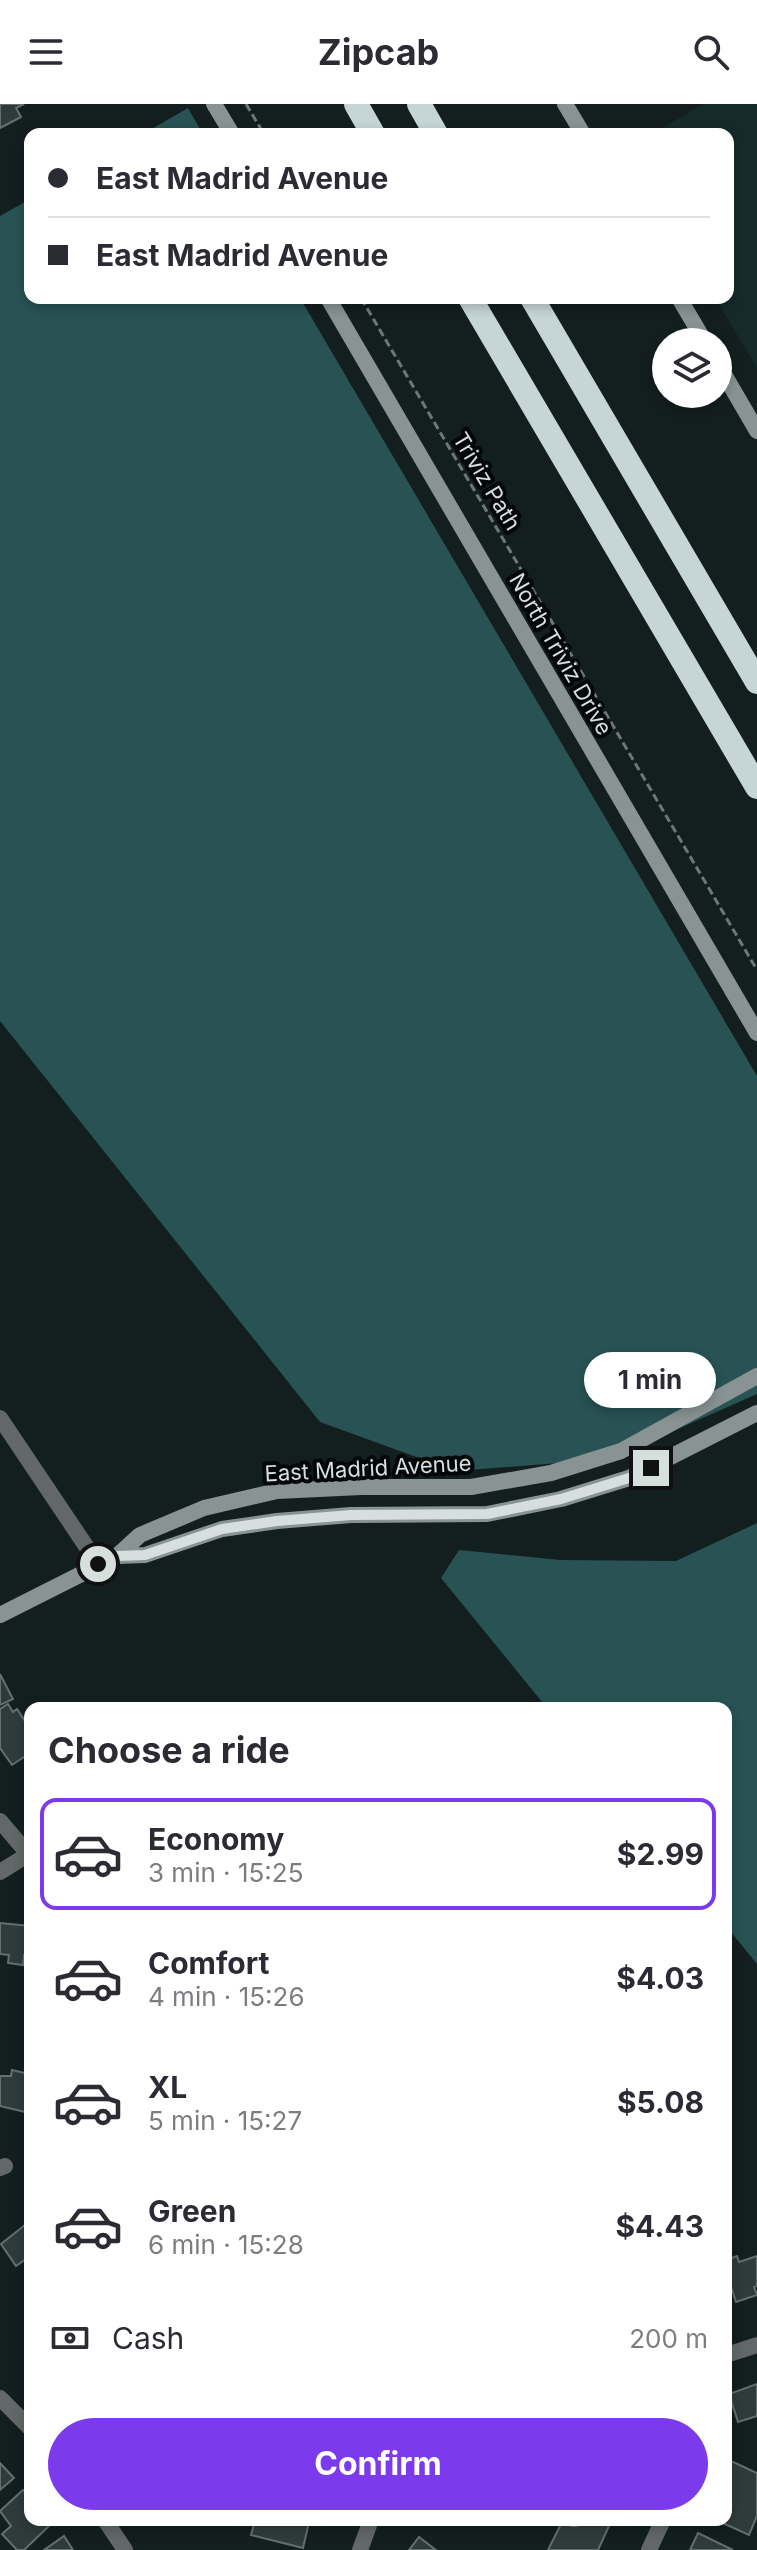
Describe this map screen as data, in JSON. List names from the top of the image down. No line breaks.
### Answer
{"streets":{"street":["North Triviz Drive","East Madrid Avenue"],"path":["Triviz Path"]},"page":{"header":"Zipcab","banner":["East Madrid Avenue","East Madrid Avenue"],"bubble":"1 min","heading":"Choose a ride","list":[{"name":"Economy","note":"3 min · 15:25","value":"$2.99"},{"name":"Comfort","note":"4 min · 15:26","value":"$4.03"},{"name":"XL","note":"5 min · 15:27","value":"$5.08"},{"name":"Green","note":"6 min · 15:28","value":"$4.43"}],"pay":["Cash","200 m"],"buttons":"Confirm"}}
